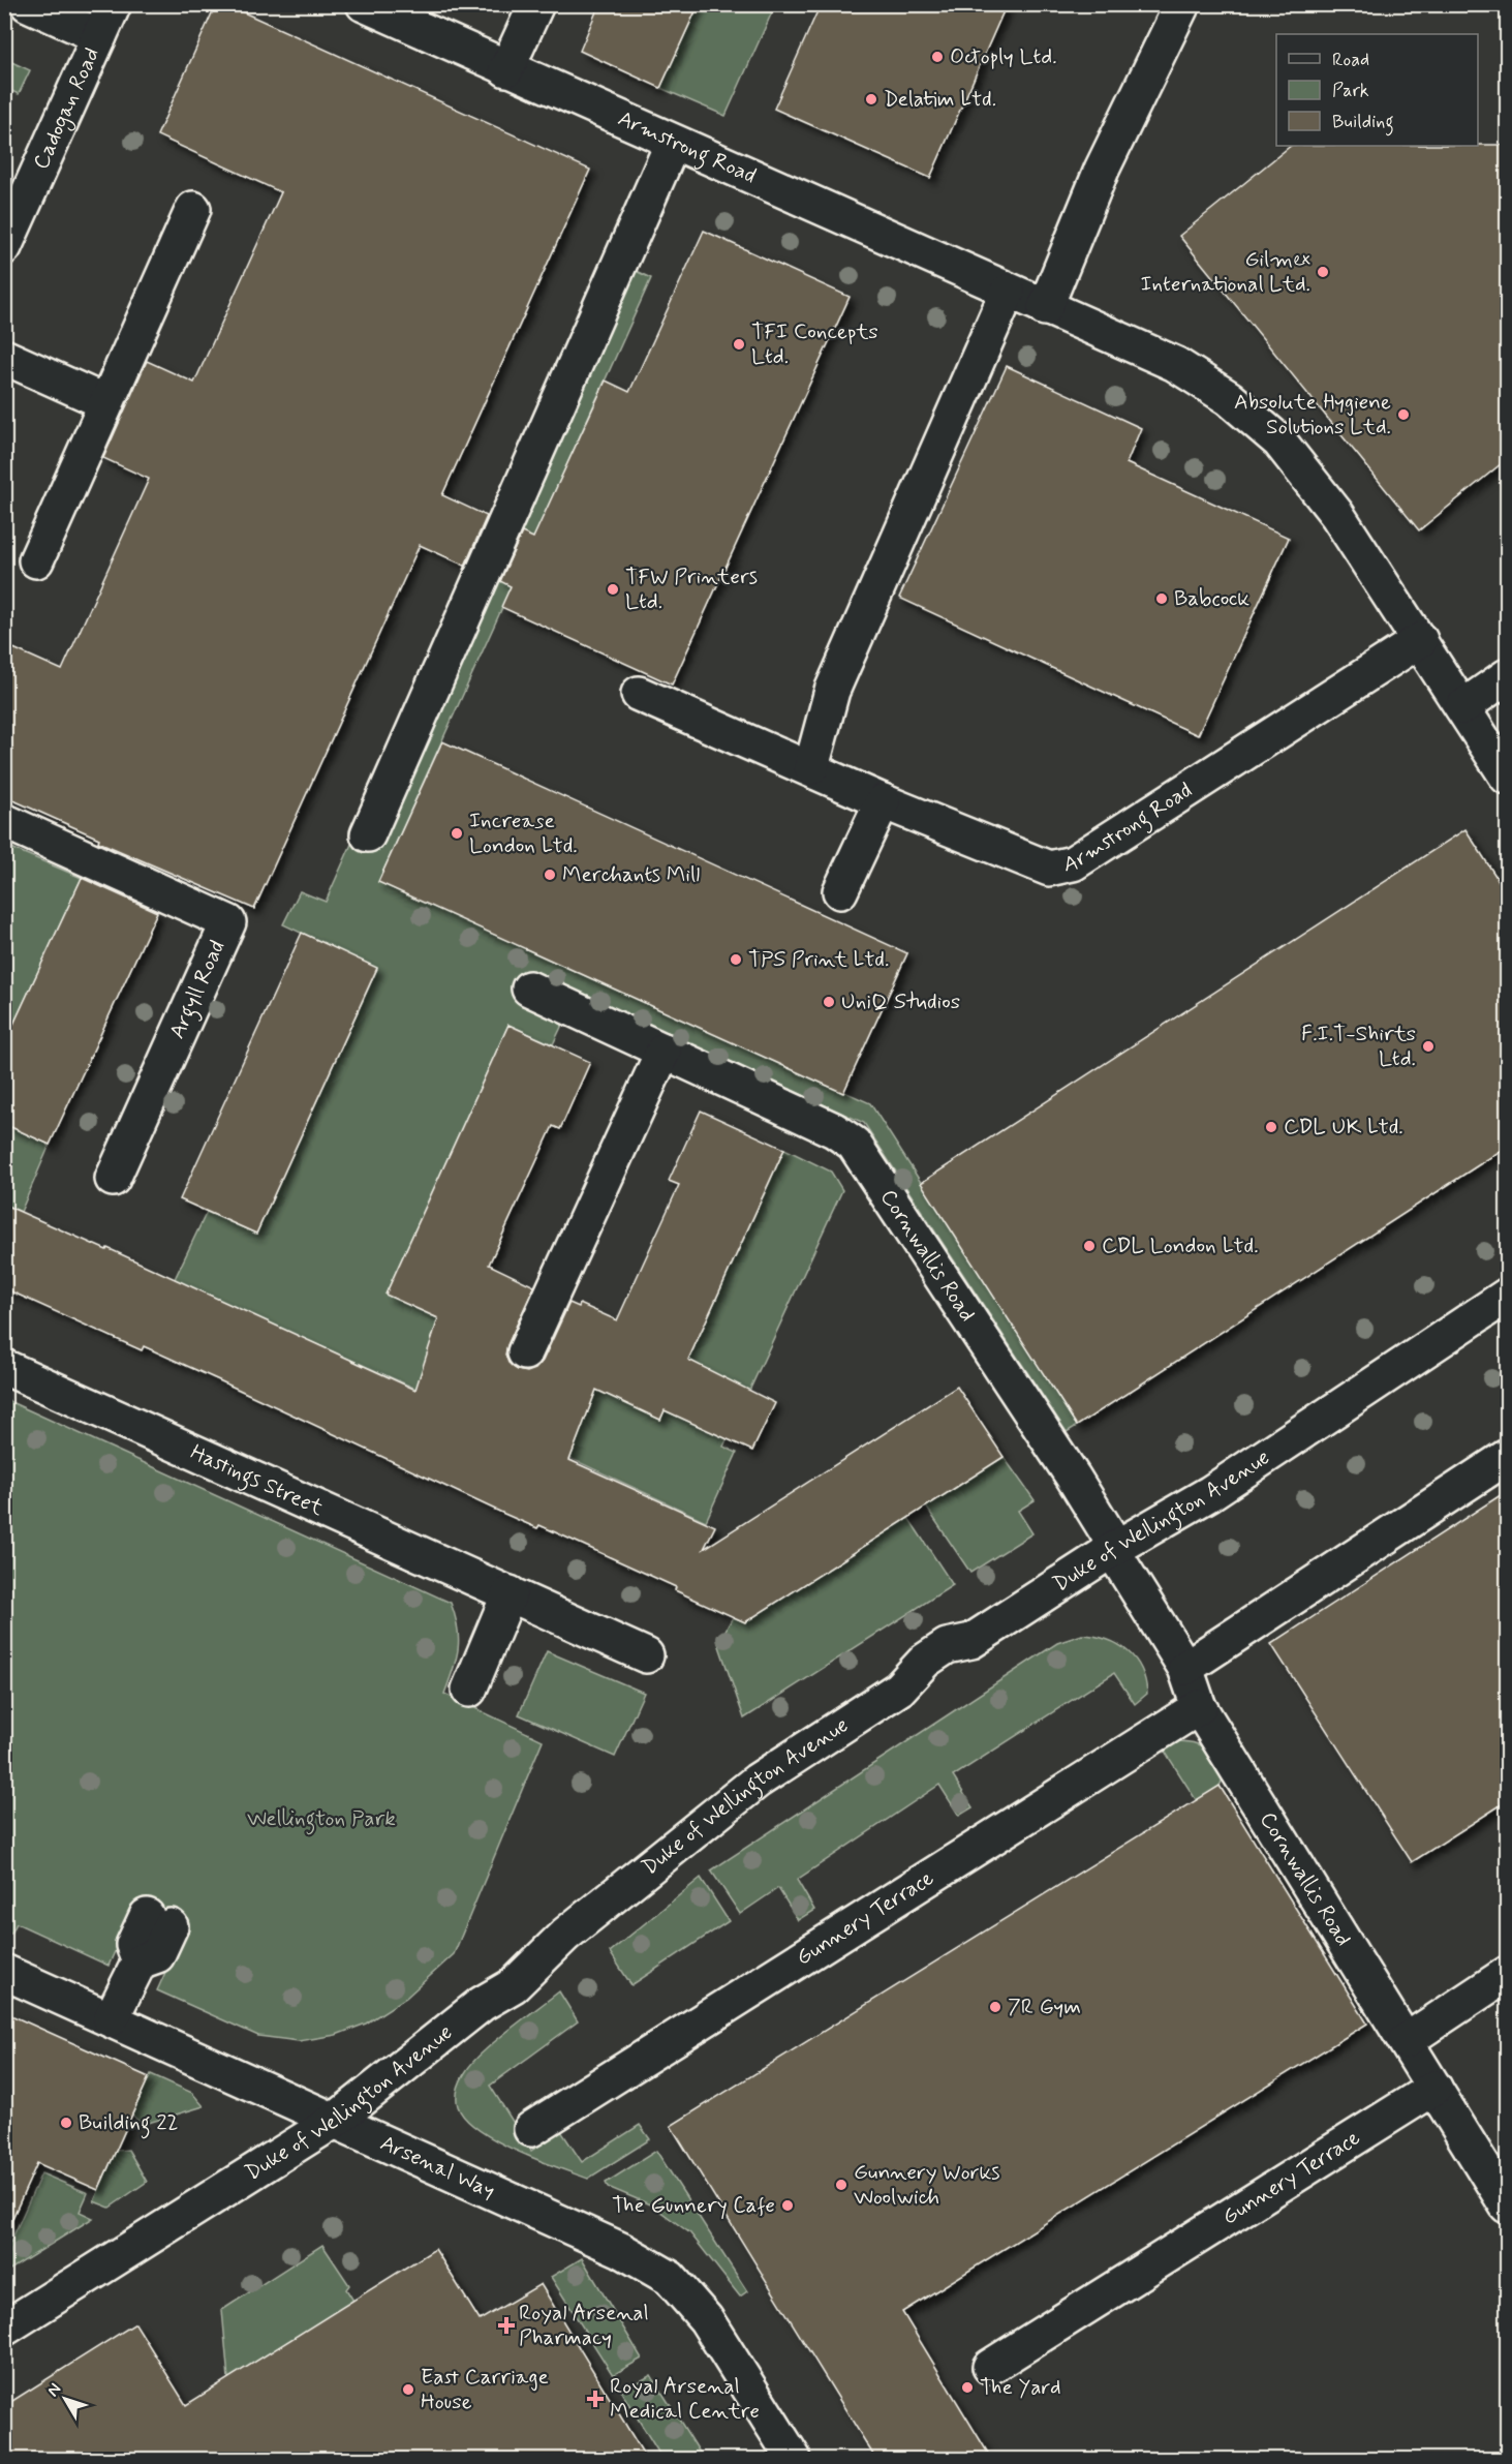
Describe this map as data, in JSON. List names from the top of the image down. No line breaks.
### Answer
{"streets":{"street":["Cadogan Road","Armstrong Road","Argyll Road","Cornwallis Road","Hastings Street","Duke of Wellington Avenue","Gunnery Terrace","Arsenal Way"]},"crossings":[["Cornwallis Road","Duke of Wellington Avenue"],["Cornwallis Road","Gunnery Terrace"],["Duke of Wellington Avenue","Arsenal Way"]],"parks":["Wellington Park"],"places":{"other":["Octoply Ltd.","Delatim Ltd.","Gilmex International Ltd.","TFI Concepts Ltd.","Absolute Hygiene Solutions Ltd.","TFW Printers Ltd.","Babcock","Increase London Ltd.","Merchants Mill","TPS Print Ltd.","UniQ Studios","F.I.T-Shirts Ltd.","CDL UK Ltd.","CDL London Ltd.","7R Gym","Building 22","Gunnery Works Woolwich","The Gunnery Cafe","The Yard","East Carriage House"],"health":["Royal Arsenal Pharmacy","Royal Arsenal Medical Centre"]},"legend":["Road","Park","Building"],"north":"top left"}
